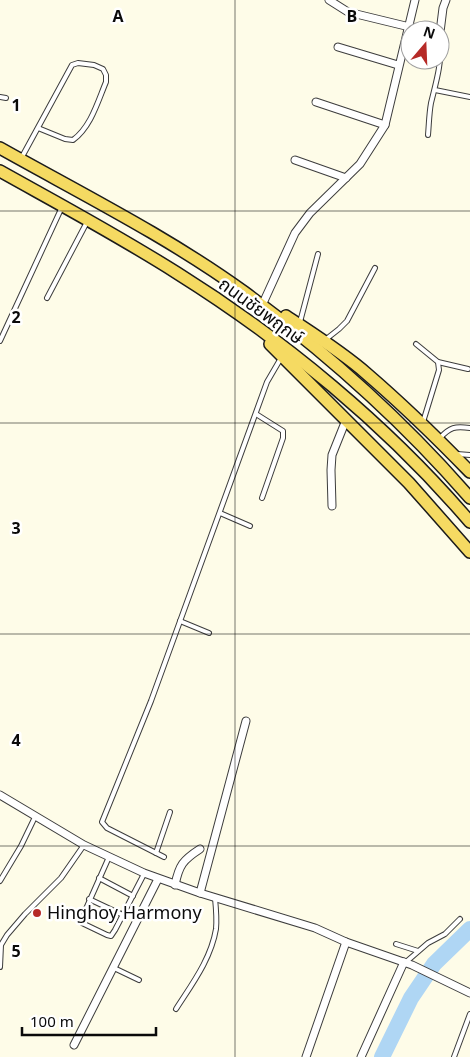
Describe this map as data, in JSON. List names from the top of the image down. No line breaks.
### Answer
{"streets":{"main road":["ถนนชัยพฤกษ์"]},"places":["Hinghoy Harmony"],"scale_bar":"100 m","north":"top","grid":{"columns":["A","B"],"rows":["1","2","3","4","5"]}}
